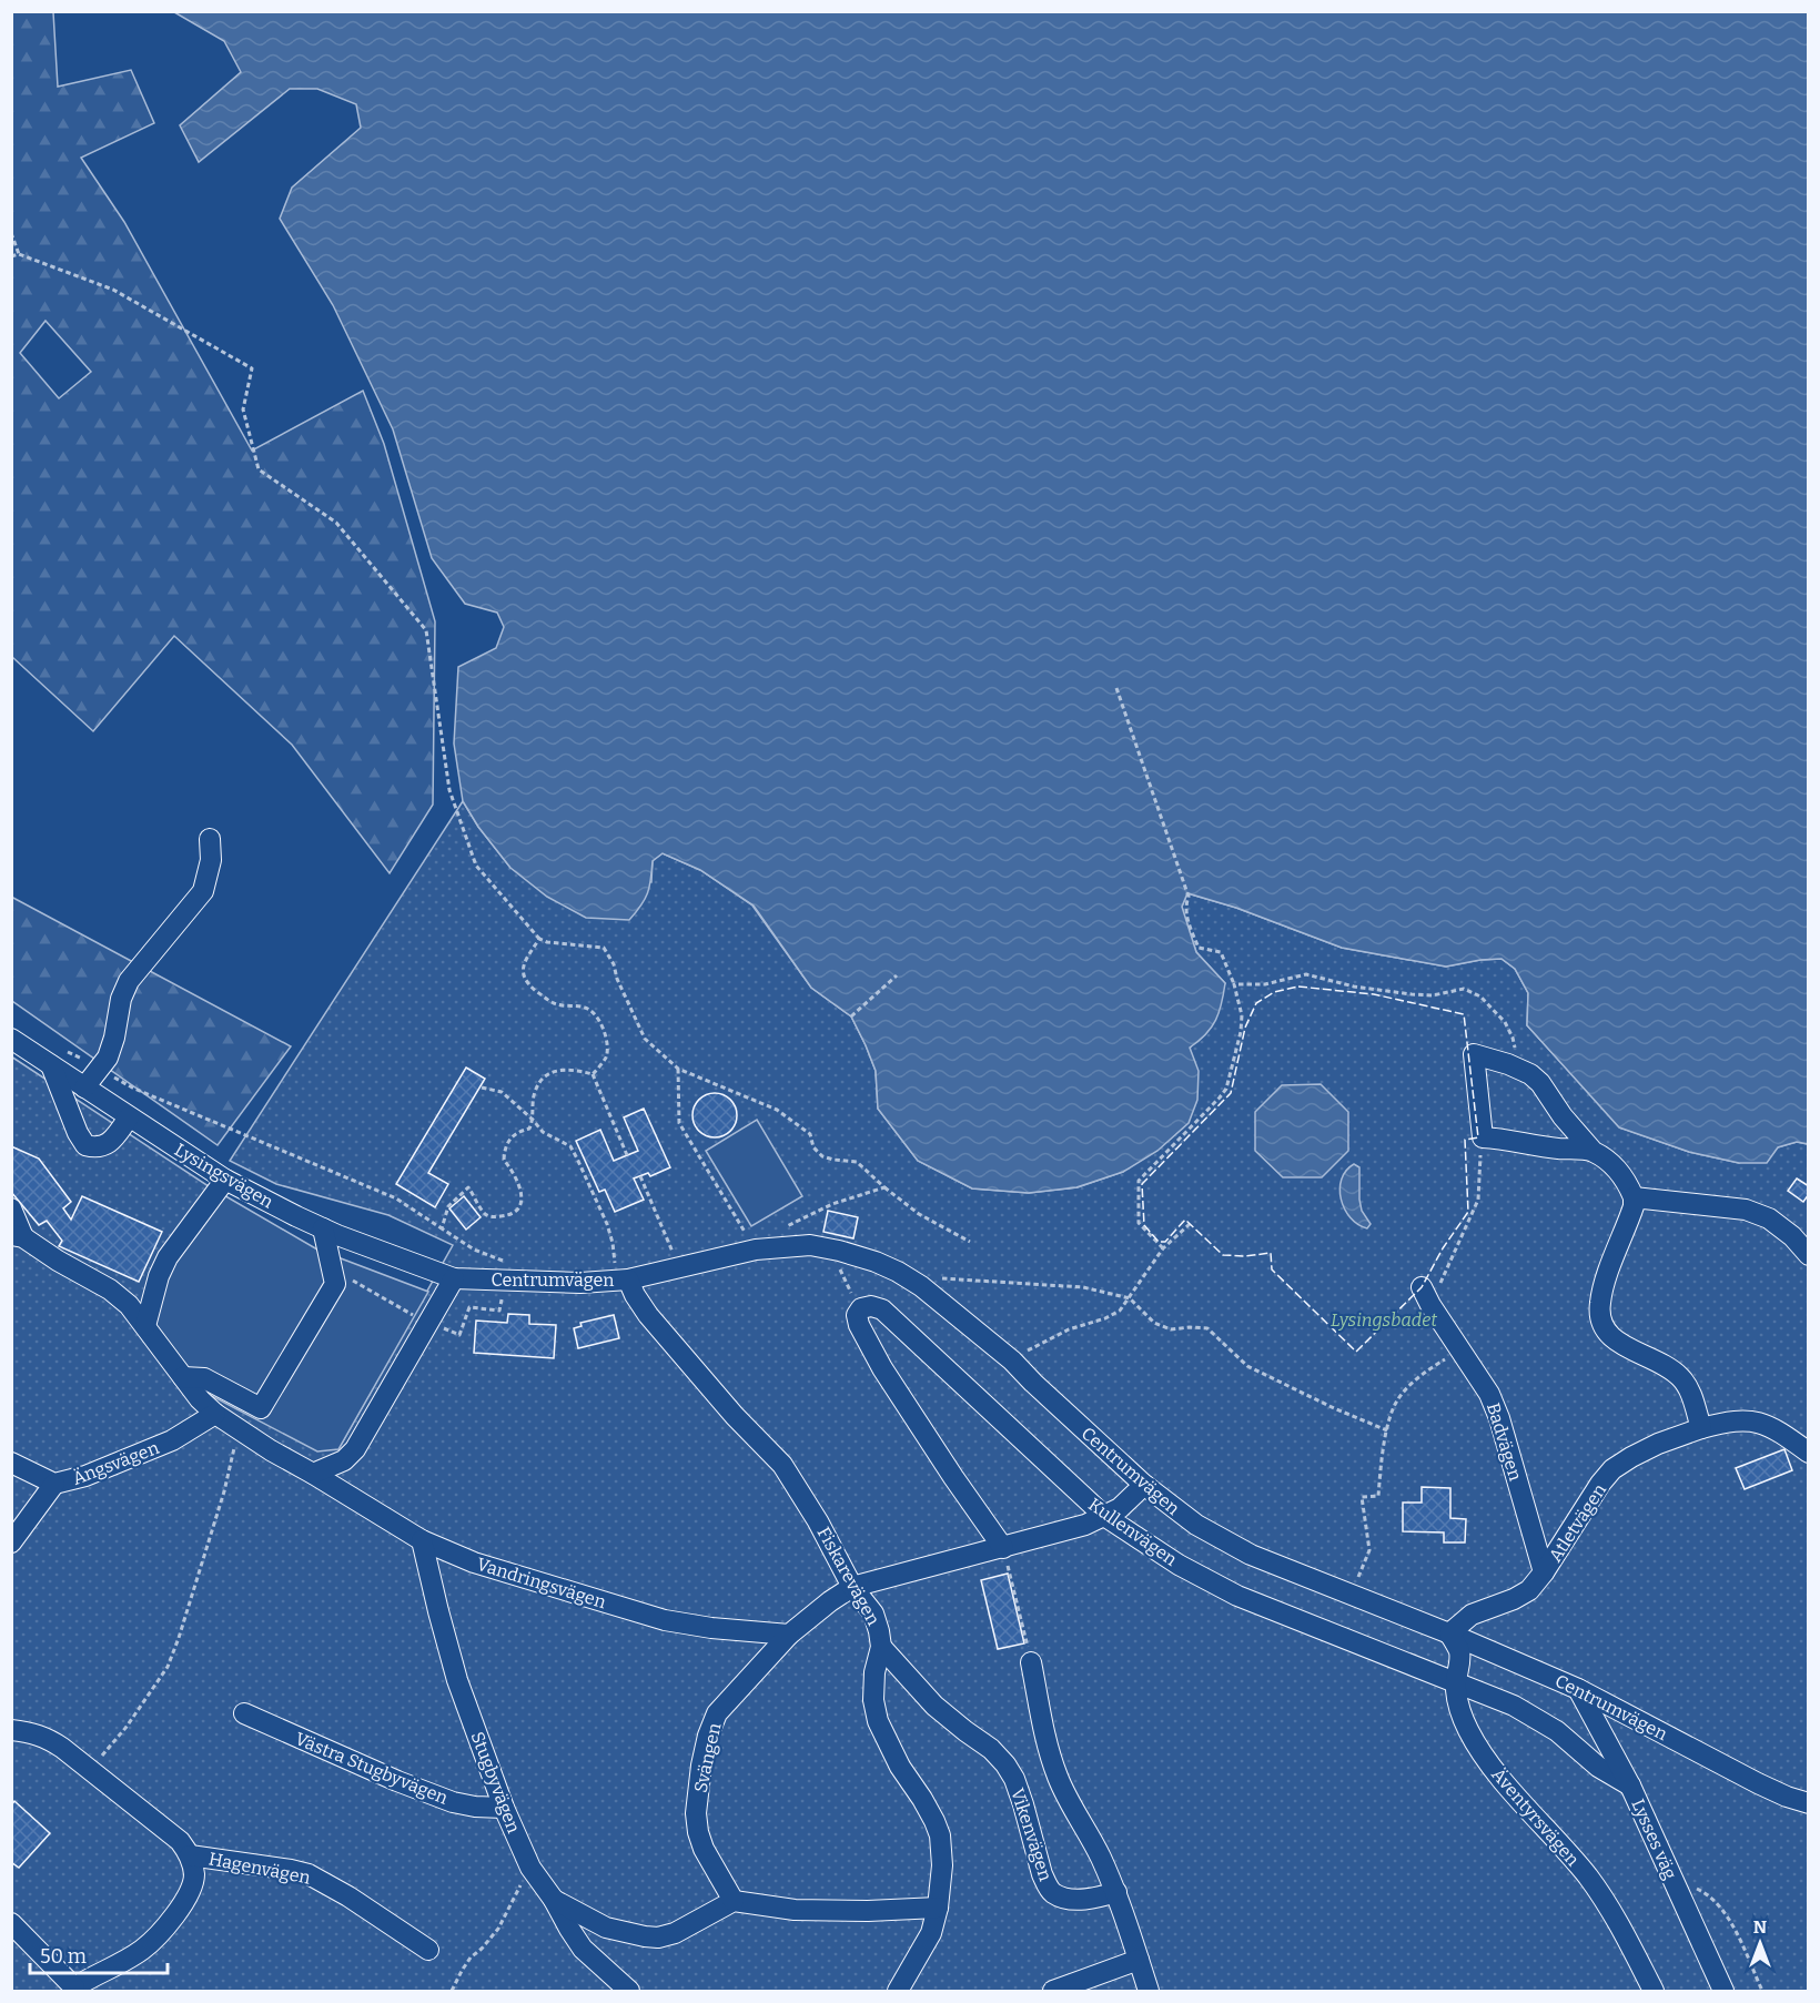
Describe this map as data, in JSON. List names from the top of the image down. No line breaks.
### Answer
{"streets":{"street":["Lysingsvägen","Centrumvägen","Badvägen","Ängsvägen","Atletvägen","Kullenvägen","Fiskarevägen","Vandringsvägen","Svängen","Västra Stugbyvägen","Stugbyvägen","Äventyrsvägen","Vikenvägen","Lysses väg","Hagenvägen"]},"crossings":[["Lysingsvägen","Centrumvägen"],["Lysingsvägen","Vandringsvägen"],["Centrumvägen","Atletvägen"],["Centrumvägen","Fiskarevägen"],["Centrumvägen","Äventyrsvägen"],["Centrumvägen","Lysses väg"],["Badvägen","Atletvägen"],["Ängsvägen","Vandringsvägen"],["Atletvägen","Äventyrsvägen"],["Kullenvägen","Äventyrsvägen"],["Kullenvägen","Lysses väg"],["Fiskarevägen","Vikenvägen"],["Vandringsvägen","Svängen"],["Vandringsvägen","Stugbyvägen"],["Västra Stugbyvägen","Stugbyvägen"]],"parks":["Lysingsbadet"],"scale_bar":"50 m","north":"top"}
